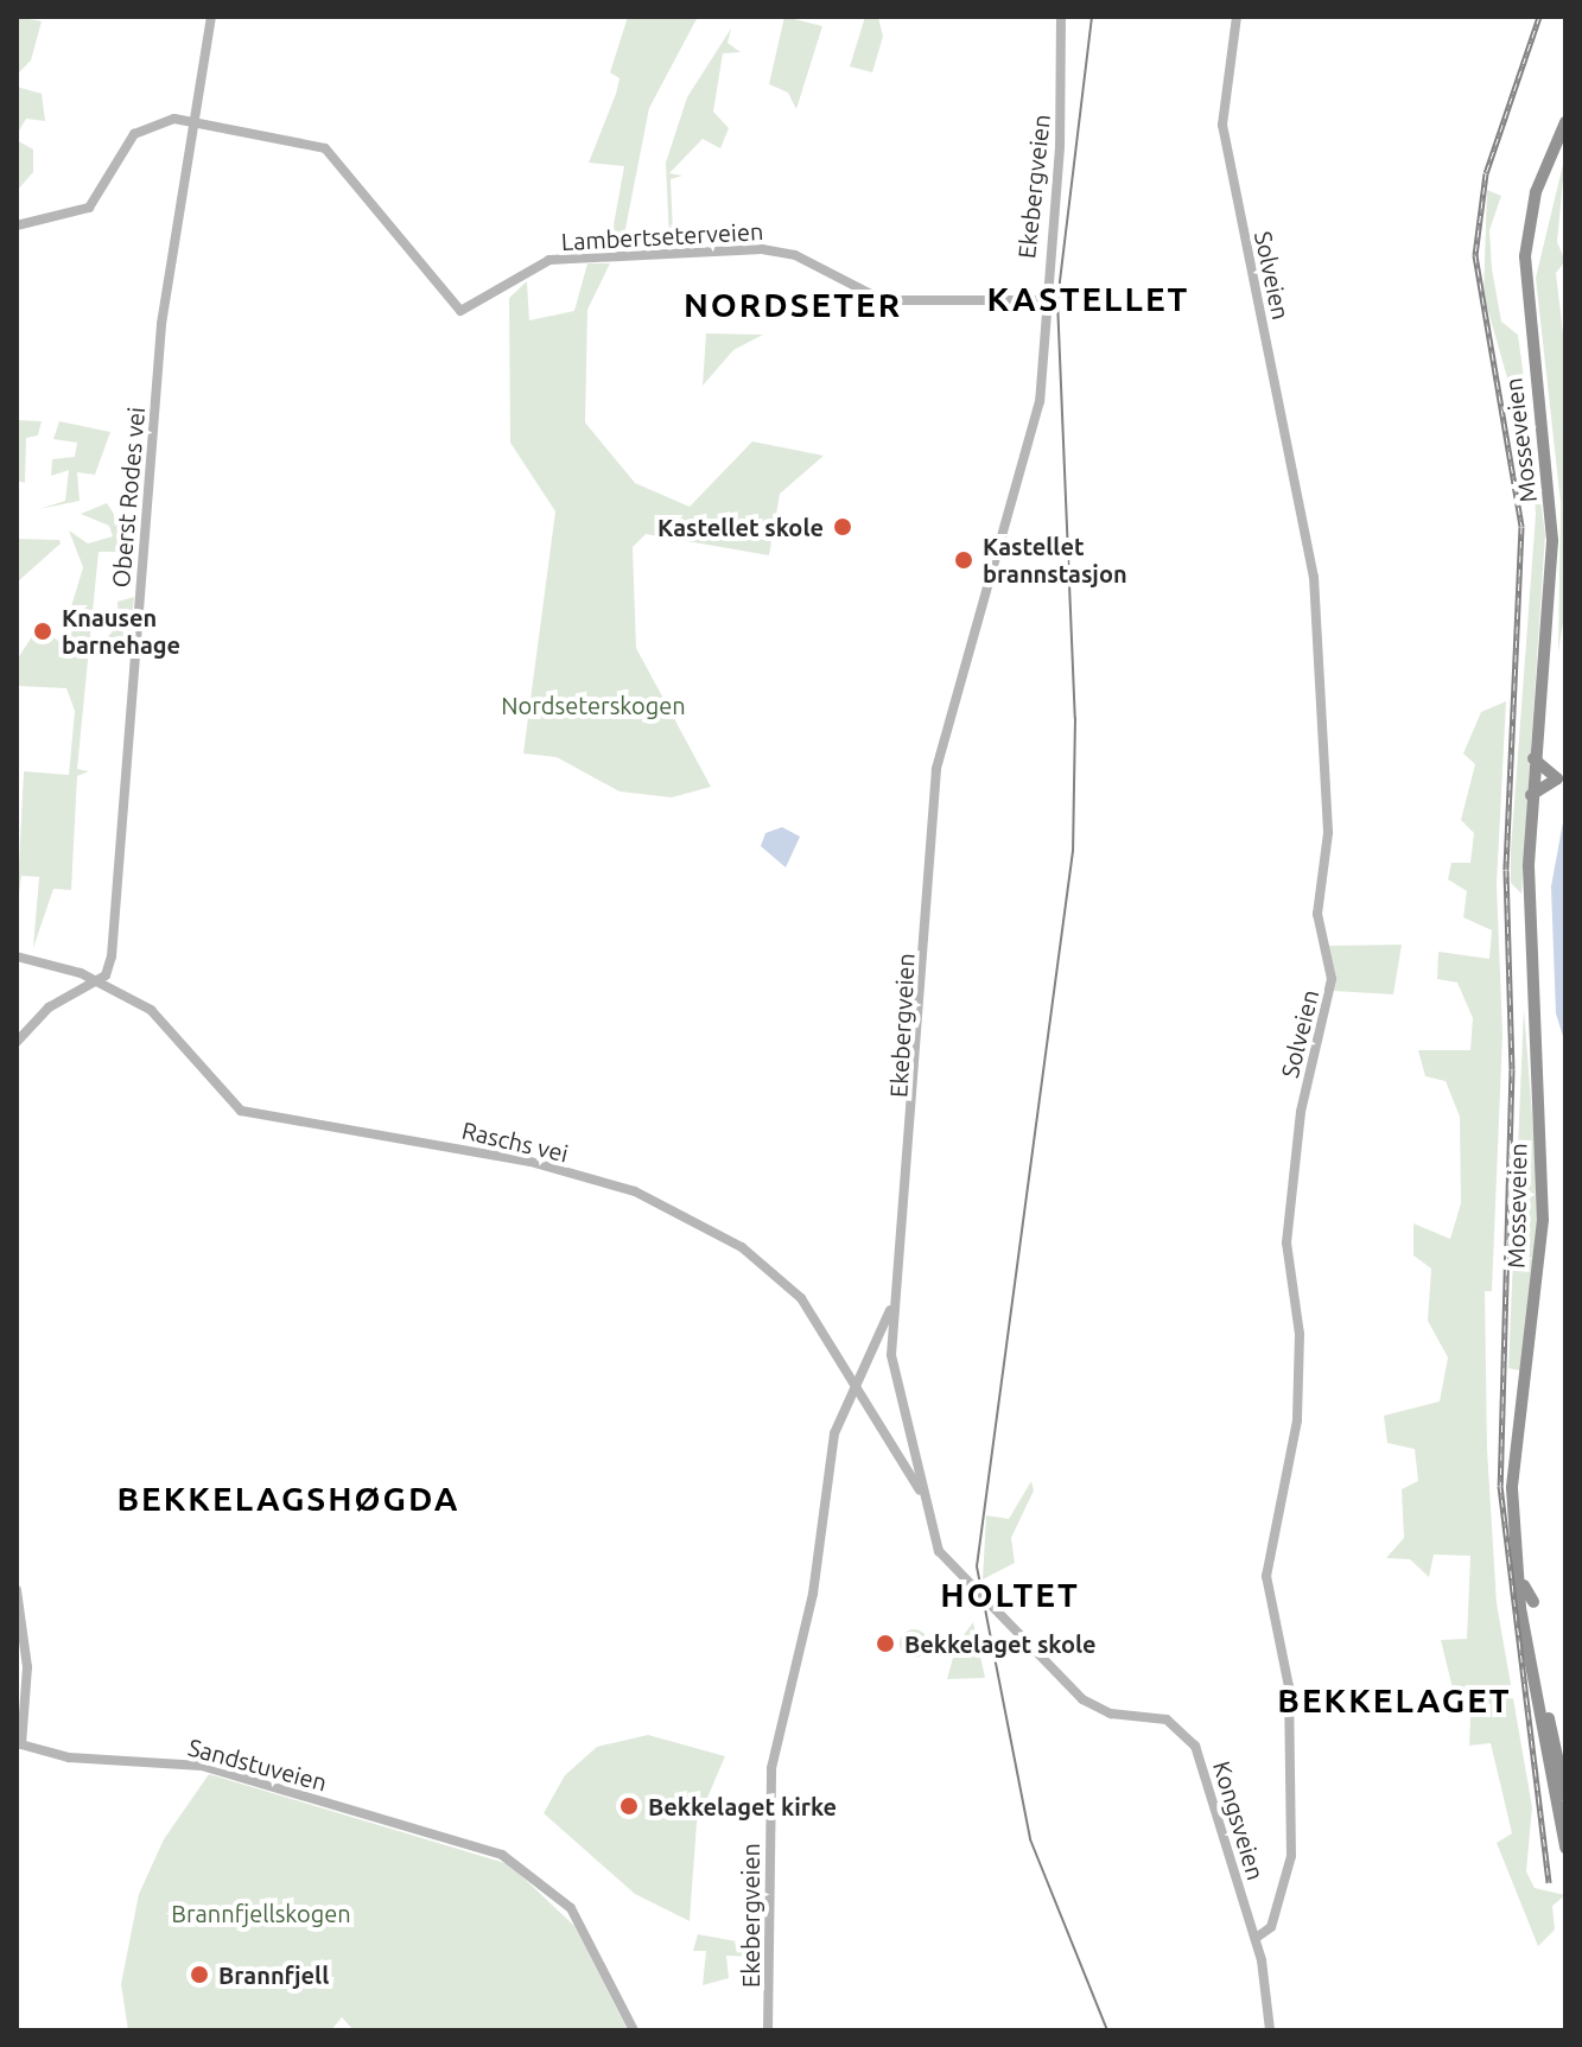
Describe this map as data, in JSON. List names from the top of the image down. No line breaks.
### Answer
{"streets":{"highway":["Mosseveien"],"street":["Ekebergveien","Lambertseterveien","Solveien","Oberst Rodes vei","Raschs vei","Sandstuveien","Kongsveien"]},"crossings":[["Ekebergveien","Lambertseterveien"],["Ekebergveien","Raschs vei"],["Ekebergveien","Kongsveien"],["Lambertseterveien","Oberst Rodes vei"],["Solveien","Kongsveien"],["Oberst Rodes vei","Raschs vei"],["Raschs vei","Kongsveien"]],"districts":["KASTELLET","NORDSETER","BEKKELAGSHØGDA","HOLTET","BEKKELAGET"],"parks":["Nordseterskogen","Brannfjellskogen"],"places":["Kastellet skole","Kastellet brannstasjon","Knausen barnehage","Bekkelaget skole","Bekkelaget kirke","Brannfjell"]}
